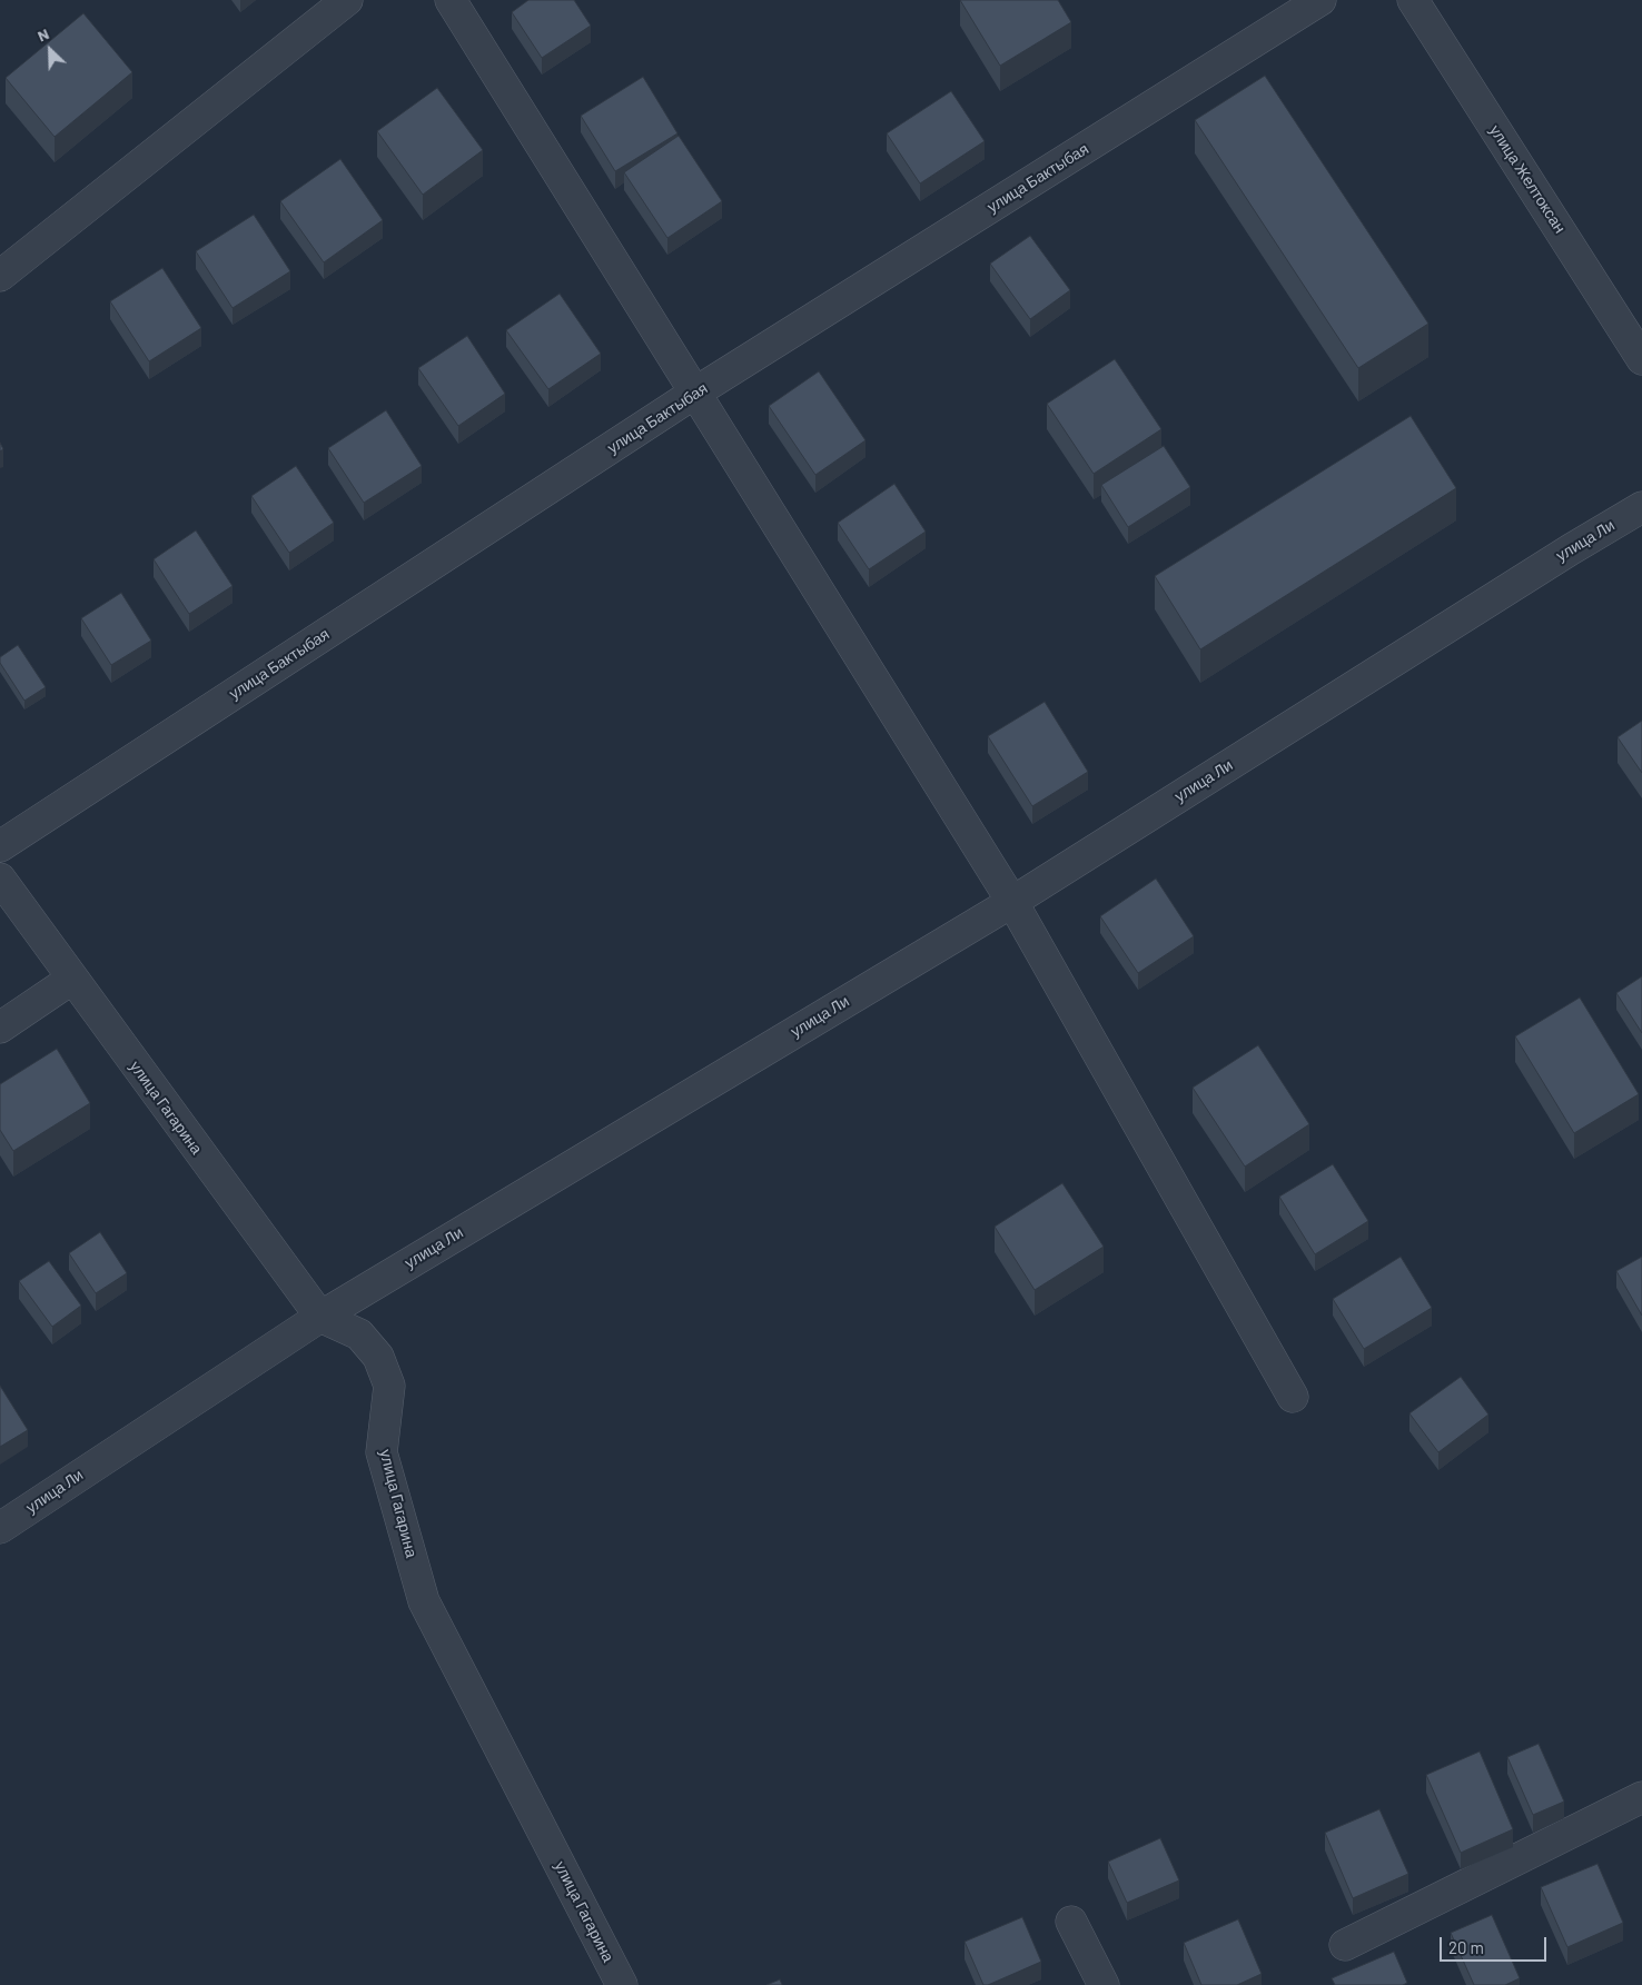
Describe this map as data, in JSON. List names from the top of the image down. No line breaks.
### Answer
{"streets":{"street":["улица Бактыбая","улица Желтоксан","улица Ли","улица Гагарина"]},"crossings":[["улица Ли","улица Гагарина"]],"scale_bar":"20 m","north":"top left"}
